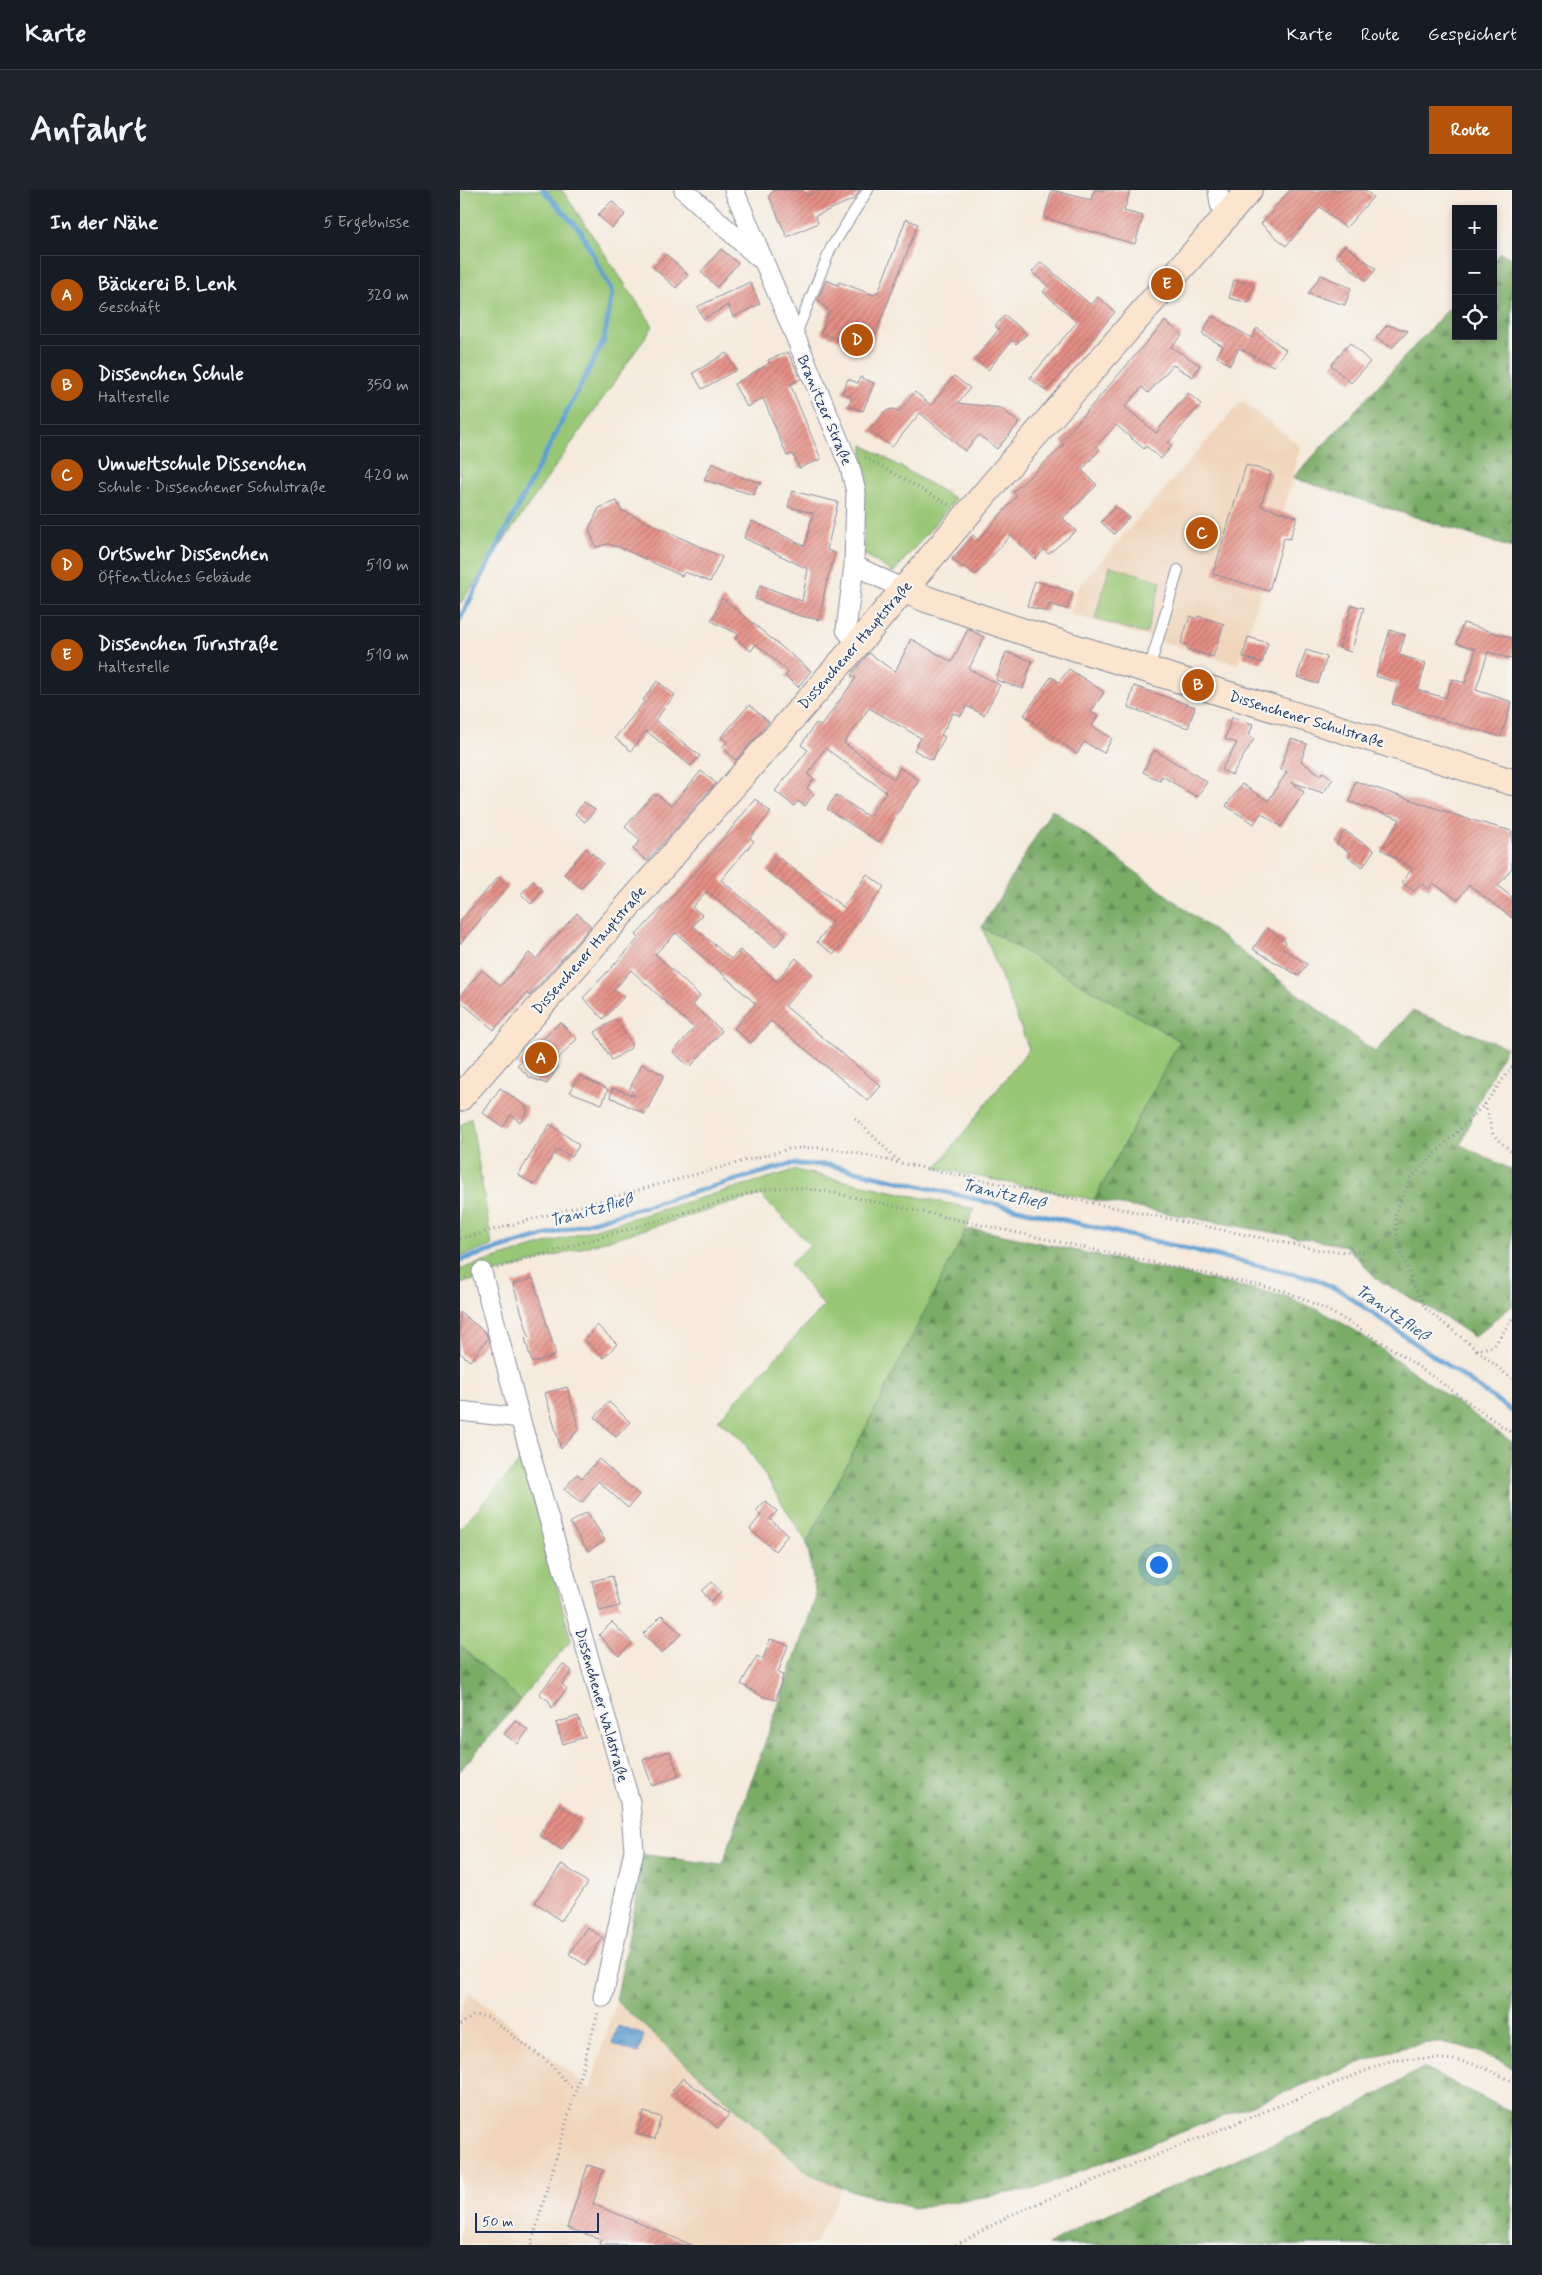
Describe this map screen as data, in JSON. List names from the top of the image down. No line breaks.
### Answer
{"streets":{"main road":["Dissenchener Hauptstraße","Dissenchener Schulstraße"],"street":["Branitzer Straße","Dissenchener Waldstraße"]},"crossings":[["Branitzer Straße","Dissenchener Hauptstraße"],["Dissenchener Hauptstraße","Dissenchener Schulstraße"]],"water":["Tranitzfließ"],"scale_bar":"50 m","page":{"header":"Karte","nav":["Karte","Route","Gespeichert"],"buttons":"Route","title":"Anfahrt","heading":["In der Nähe","5 Ergebnisse"],"map_buttons":["+","−"],"list":[{"mark":"A","name":"Bäckerei B. Lenk","note":"Geschäft","value":"320 m"},{"mark":"B","name":"Dissenchen Schule","note":"Haltestelle","value":"350 m"},{"mark":"C","name":"Umweltschule Dissenchen","note":"Schule · Dissenchener Schulstraße","value":"420 m"},{"mark":"D","name":"Ortswehr Dissenchen","note":"Öffentliches Gebäude","value":"510 m"},{"mark":"E","name":"Dissenchen Turnstraße","note":"Haltestelle","value":"510 m"}],"pins":["E","D","C","B","A"],"scale":"50 m"}}
